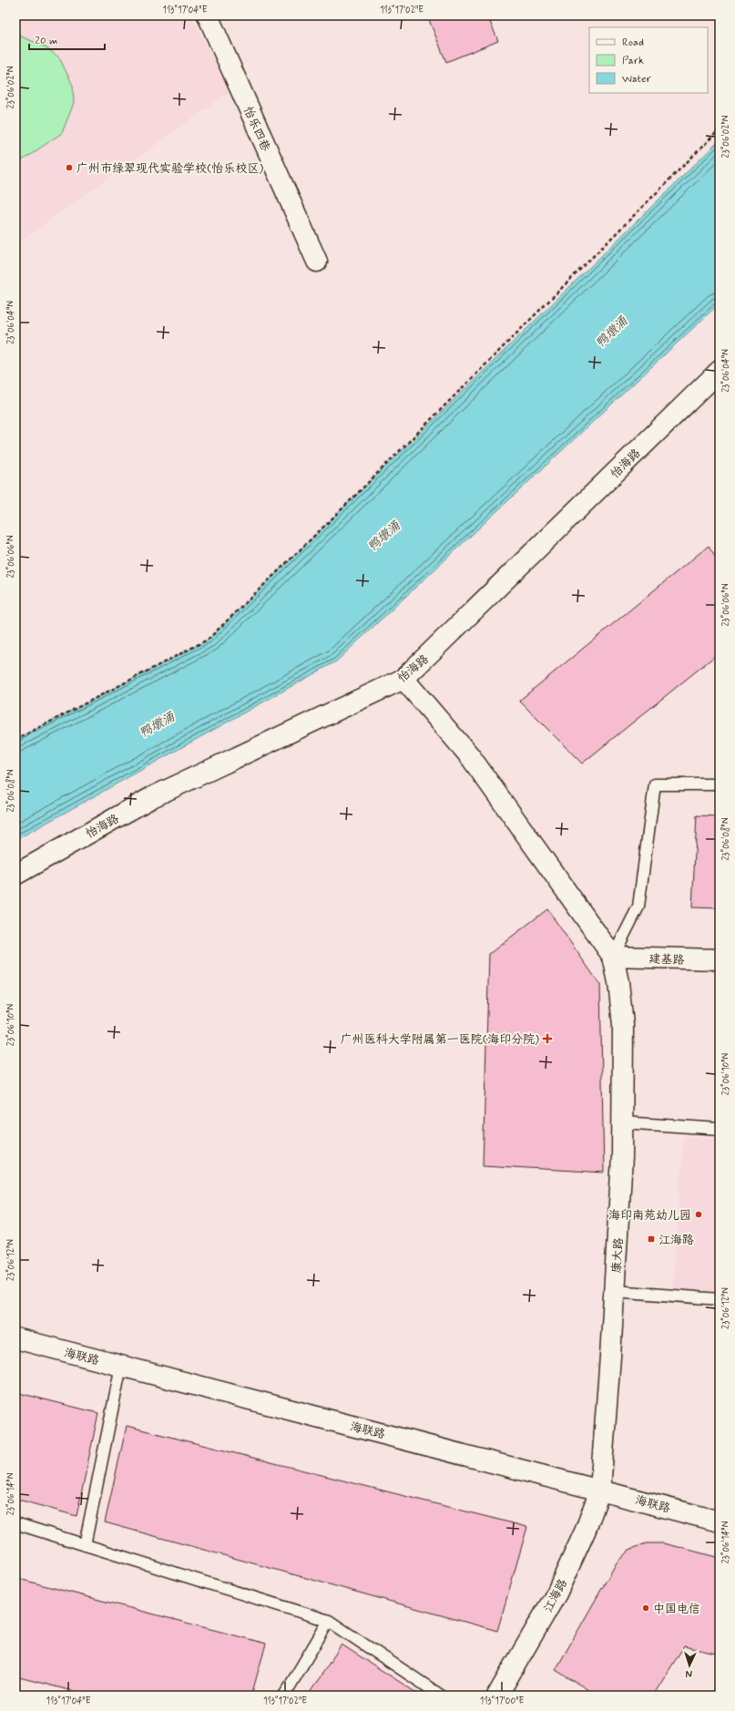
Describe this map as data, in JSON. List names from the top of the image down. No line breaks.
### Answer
{"streets":{"street":["怡乐四巷","怡海路","建基路","康大路","海联路","江海路"]},"crossings":[["建基路","康大路"],["康大路","海联路"],["康大路","江海路"],["海联路","江海路"]],"water":["鸭墩涌"],"places":{"other":["广州市绿翠现代实验学校(怡乐校区)","海印南苑幼儿园","中国电信"],"health":["广州医科大学附属第一医院(海印分院)"],"transit":["江海路"]},"legend":["Road","Park","Water"],"scale_bar":"20 m","north":"bottom","coordinates":["113°17'04\"E","113°17'02\"E","23°06'02\"N","23°06'04\"N","23°06'06\"N","23°06'08\"N","23°06'10\"N","23°06'12\"N","23°06'14\"N","113°17'00\"E"]}
